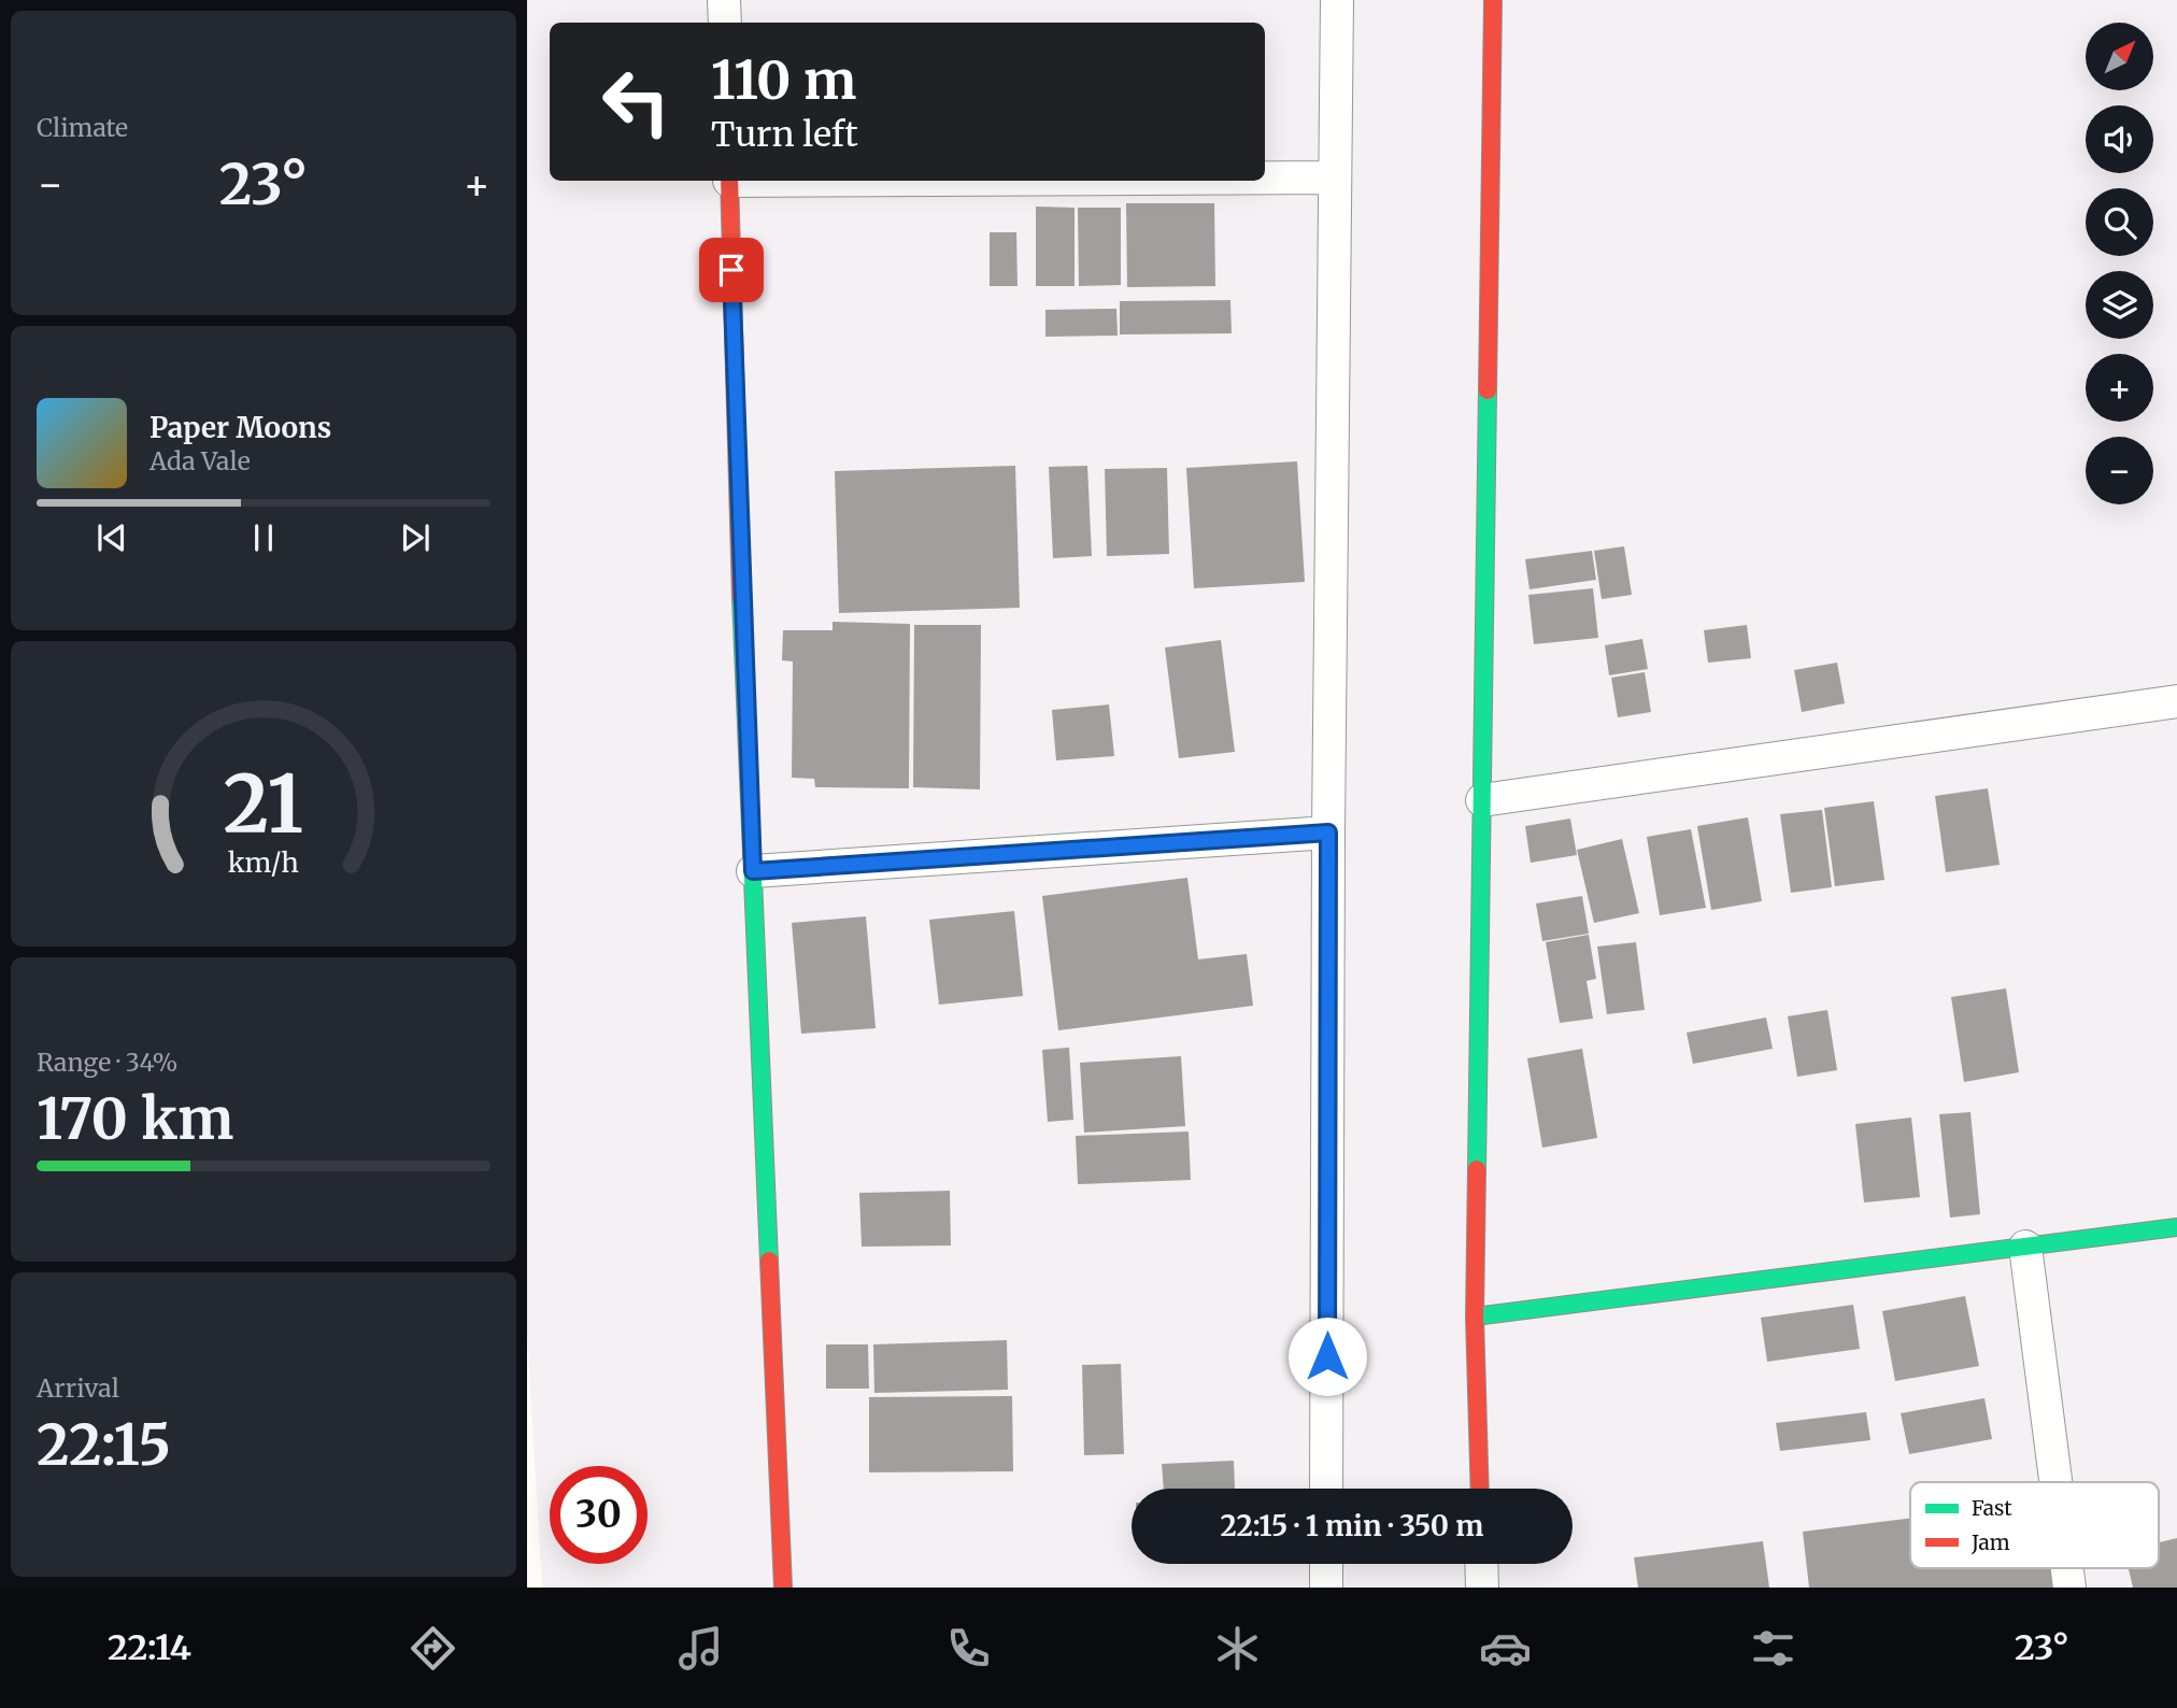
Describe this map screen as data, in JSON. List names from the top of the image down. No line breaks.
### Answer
{"legend":["Fast","Jam"],"north":"top right","page":{"tile":["Climate",["Range · 34%","170 km"],["Arrival","22:15"]],"map_buttons":["+","−"],"turn":["110 m","Turn left"],"heat":["−","23°","+"],"song":["Paper Moons","Ada Vale"],"limit":"30","trip":"22:15 · 1 min · 350 m","tabs":["22:14","23°"],"gauge":["21","km/h"]}}
